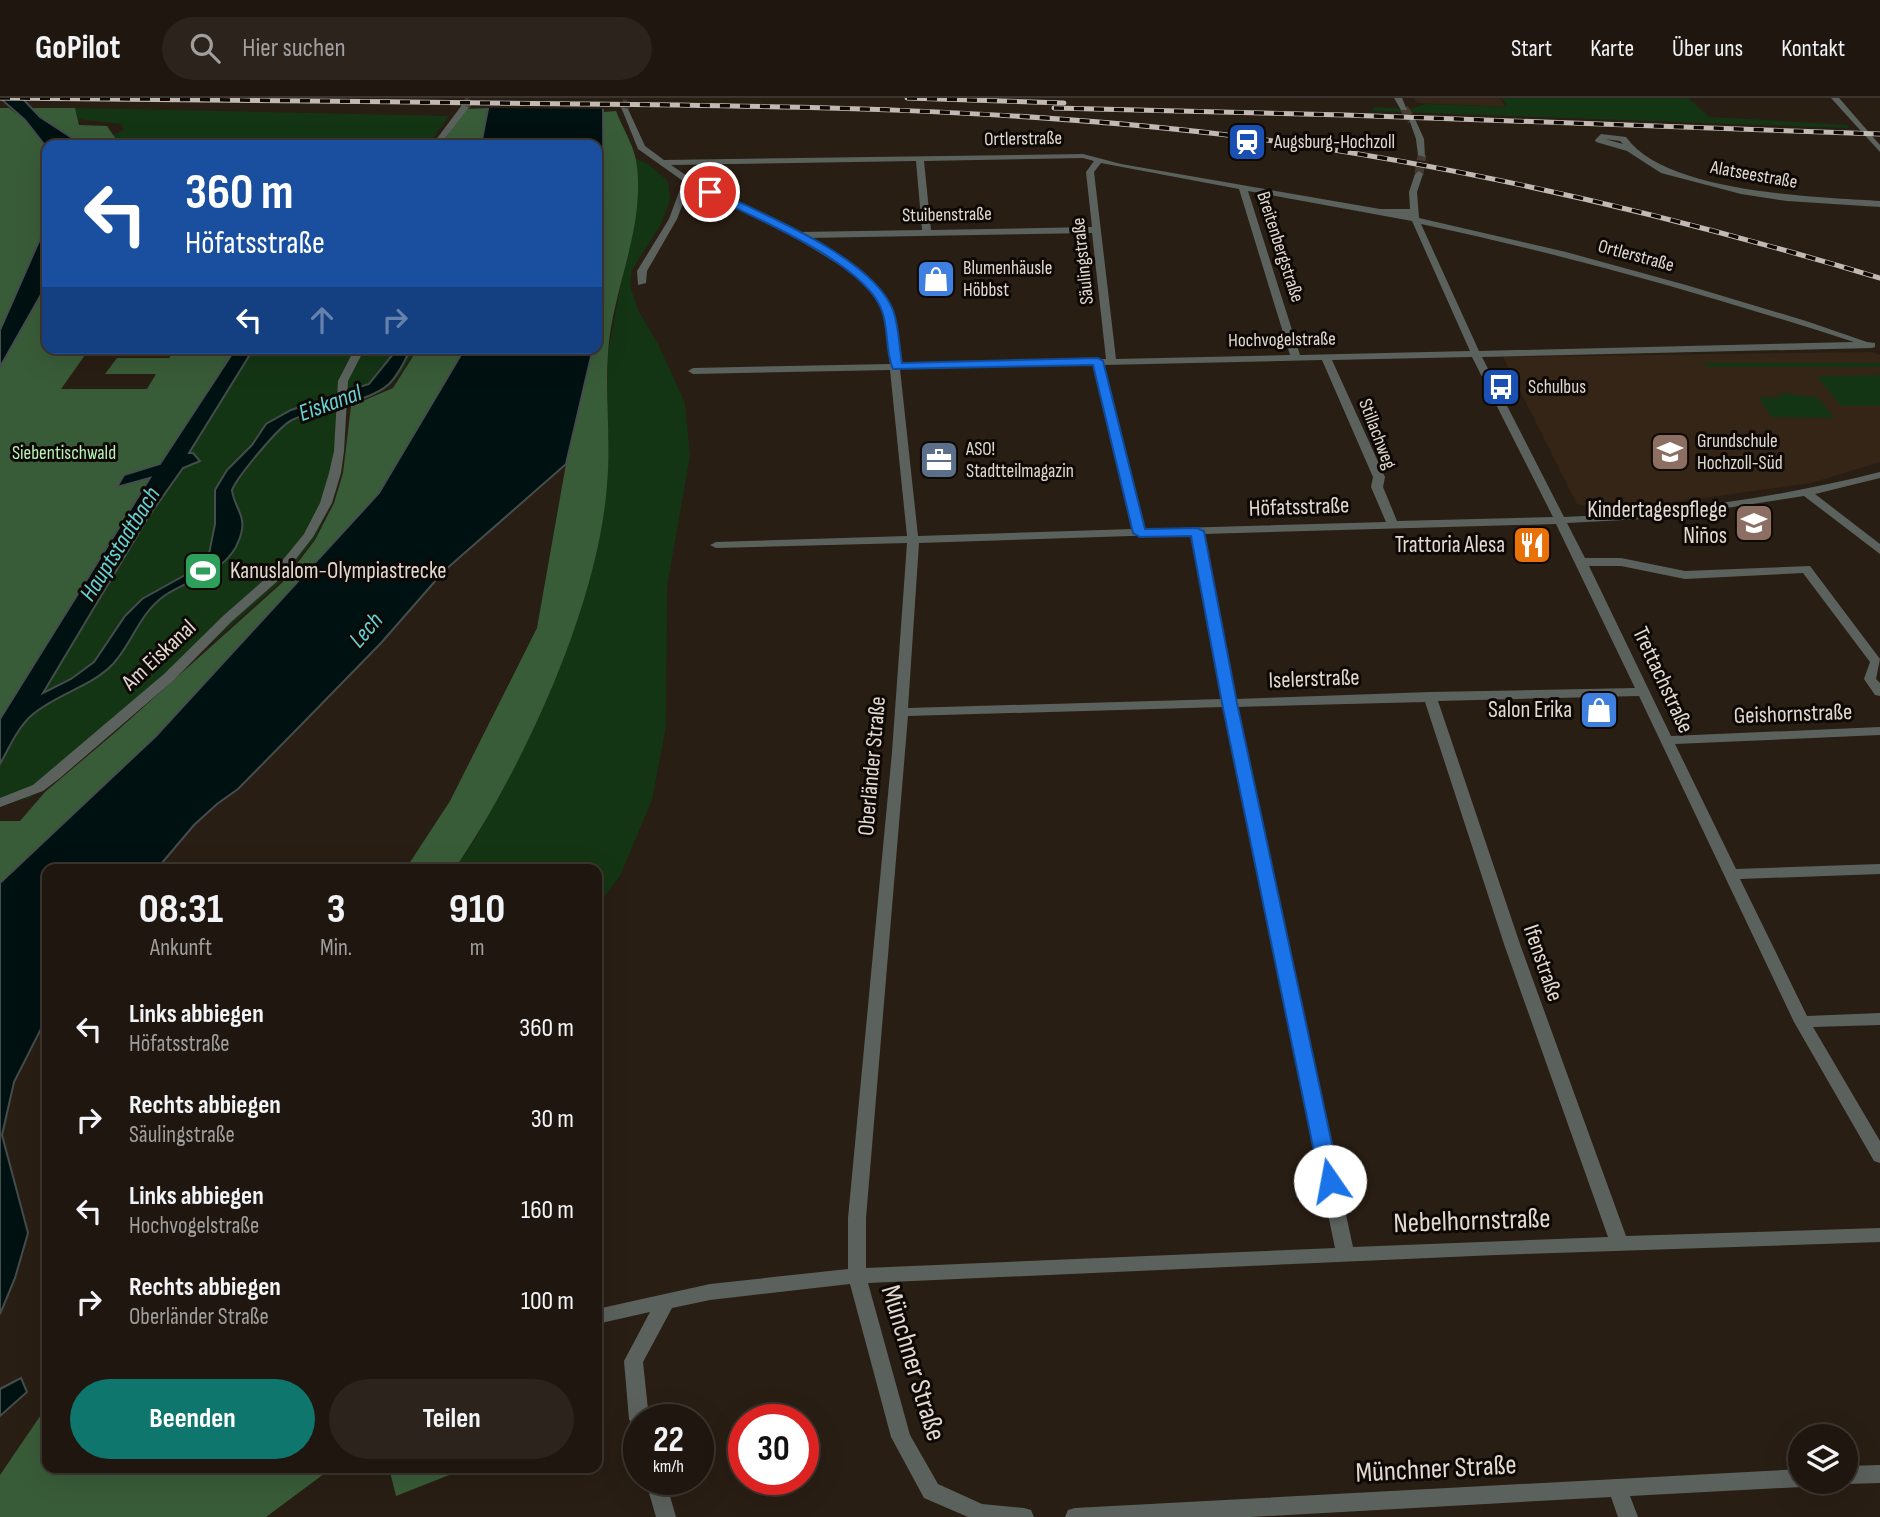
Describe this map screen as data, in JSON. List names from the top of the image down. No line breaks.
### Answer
{"streets":{"street":["Ortlerstraße","Alatseestraße","Stuibenstraße","Breitenbergstraße","Säulingstraße","Hochvogelstraße","Stillachweg","Höfatsstraße","Am Eiskanal","Iselerstraße","Trettachstraße","Geishornstraße","Oberländer Straße","Ifenstraße","Nebelhornstraße","Münchner Straße"]},"crossings":[["Ortlerstraße","Breitenbergstraße"],["Ortlerstraße","Säulingstraße"],["Ortlerstraße","Hochvogelstraße"],["Ortlerstraße","Trettachstraße"],["Ortlerstraße","Oberländer Straße"],["Stuibenstraße","Säulingstraße"],["Stuibenstraße","Oberländer Straße"],["Breitenbergstraße","Hochvogelstraße"],["Säulingstraße","Hochvogelstraße"],["Hochvogelstraße","Stillachweg"],["Hochvogelstraße","Trettachstraße"],["Hochvogelstraße","Oberländer Straße"],["Stillachweg","Höfatsstraße"],["Höfatsstraße","Trettachstraße"],["Höfatsstraße","Oberländer Straße"],["Iselerstraße","Trettachstraße"],["Iselerstraße","Oberländer Straße"],["Iselerstraße","Ifenstraße"],["Trettachstraße","Geishornstraße"],["Oberländer Straße","Nebelhornstraße"],["Oberländer Straße","Münchner Straße"],["Ifenstraße","Nebelhornstraße"],["Nebelhornstraße","Münchner Straße"]],"water":["Eiskanal","Hauptstadtbach","Lech"],"parks":["Siebentischwald"],"places":{"station":["Augsburg-Hochzoll"],"shop":["Blumenhäusle Höbbst","Salon Erika"],"bus stop":["Schulbus"],"school or university":["Grundschule Hochzoll-Süd","Kindertagespflege Niños"],"office":["ASO! Stadtteilmagazin"],"restaurant":["Trattoria Alesa"],"sports":["Kanuslalom-Olympiastrecke"]},"page":{"header":"GoPilot","search":"Hier suchen","nav":["Start","Karte","Über uns","Kontakt"],"turn":["360 m","Höfatsstraße"],"eta":["08:31","Ankunft","3","Min.","910","m"],"list":[{"name":"Links abbiegen","note":"Höfatsstraße","value":"360 m"},{"name":"Rechts abbiegen","note":"Säulingstraße","value":"30 m"},{"name":"Links abbiegen","note":"Hochvogelstraße","value":"160 m"},{"name":"Rechts abbiegen","note":"Oberländer Straße","value":"100 m"}],"buttons":["Beenden","Teilen"],"speed":"22 km/h","limit":"30"}}
